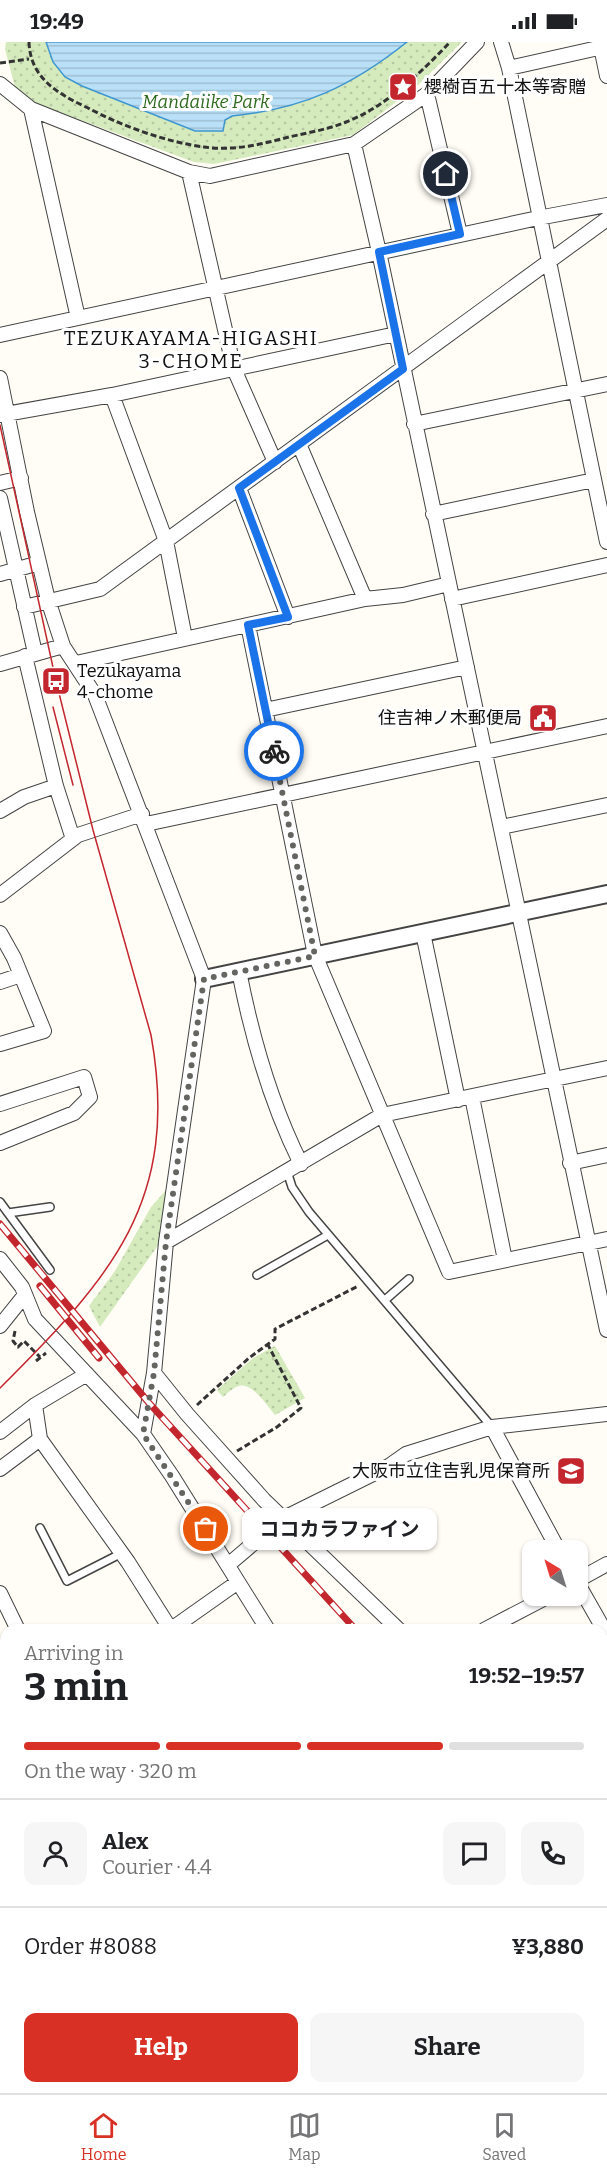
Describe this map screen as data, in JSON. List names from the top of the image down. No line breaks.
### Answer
{"districts":["TEZUKAYAMA-HIGASHI 3-CHOME"],"parks":["Mandaiike Park"],"places":{"place":["櫻樹百五十本等寄贈"],"bus stop":["Tezukayama 4-chome"],"public building":["住吉神ノ木郵便局"],"school or university":["大阪市立住吉乳児保育所"],"other":["ココカラファイン"]},"north":"top left","page":{"status":"19:49","bubble":"ココカラファイン","heading":["3 min","Arriving in","19:52–19:57"],"panel":["Alex","Courier · 4.4","Order #8088","¥3,880"],"bar":"On the way · 320 m","buttons":["Help","Share"],"tabs":["Home","Map","Saved"]}}
